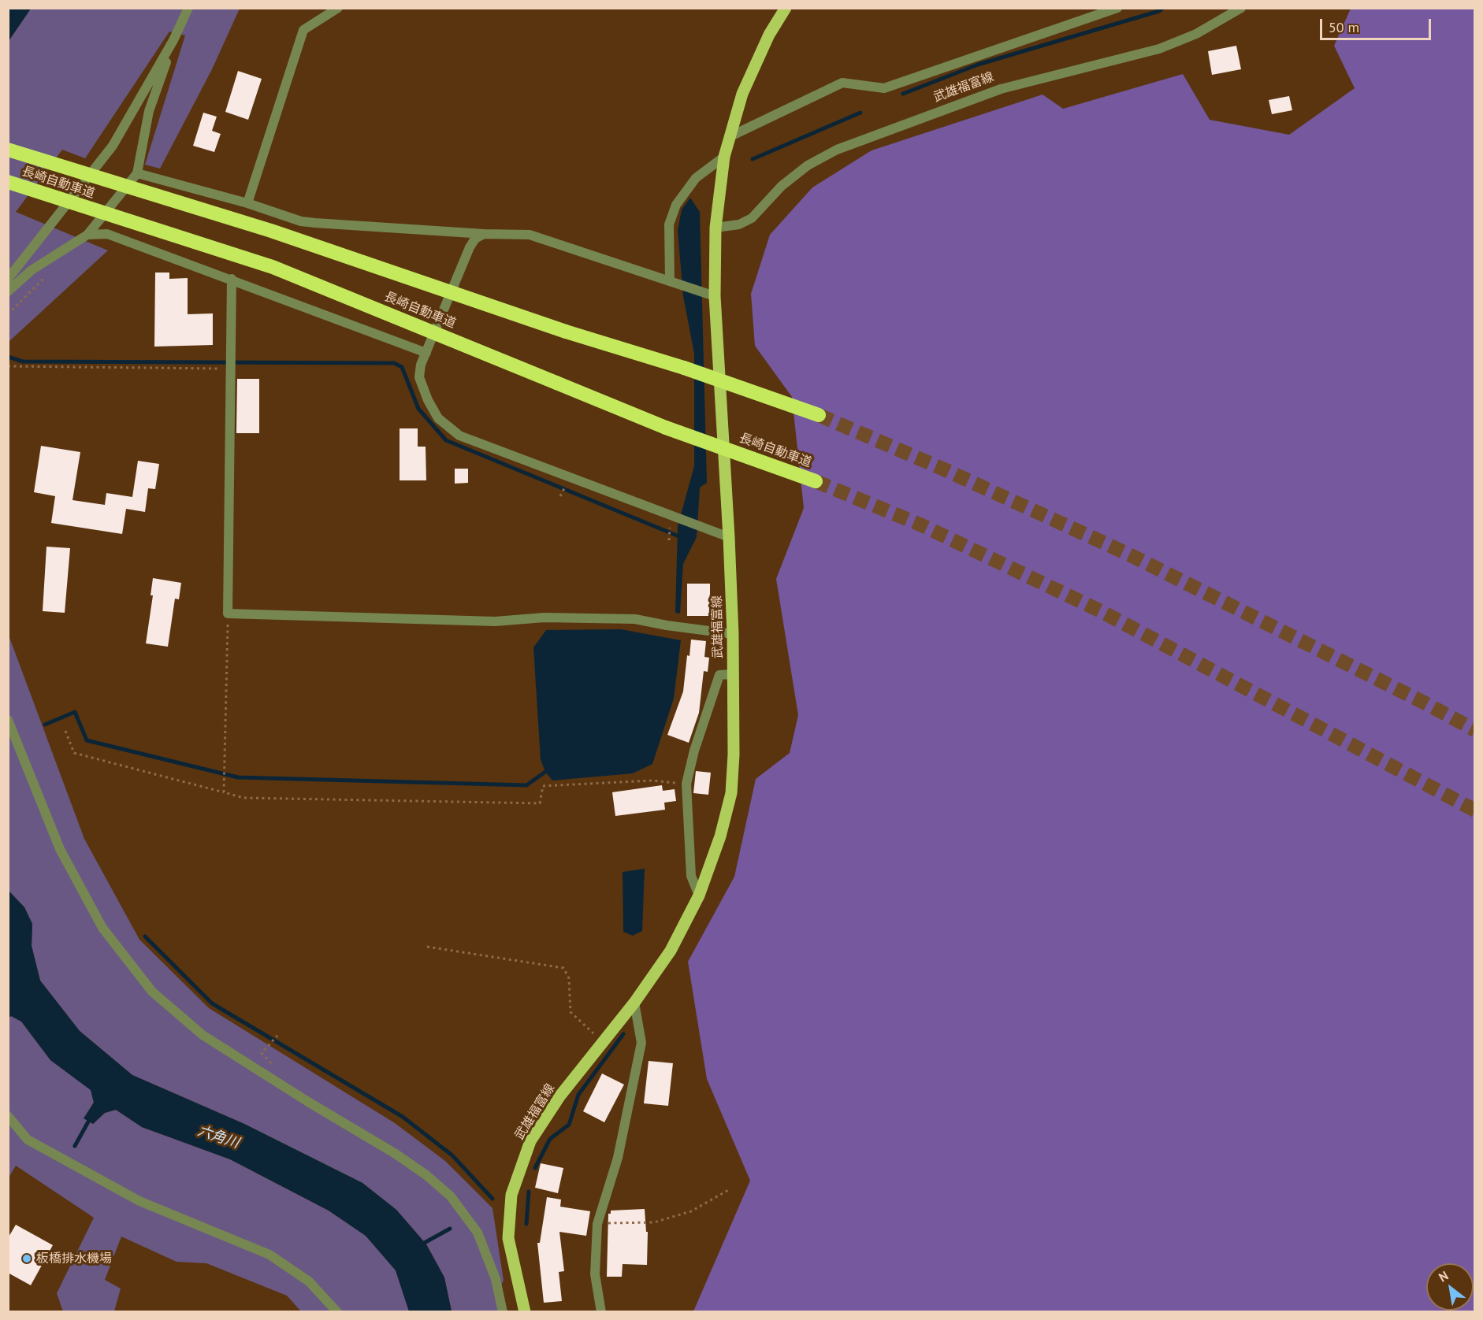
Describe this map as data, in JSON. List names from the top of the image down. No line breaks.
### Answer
{"streets":{"highway":["長崎自動車道"],"main road":["武雄福富線"]},"water":["六角川"],"places":["板橋排水機場"],"scale_bar":"50 m","north":"top left"}
